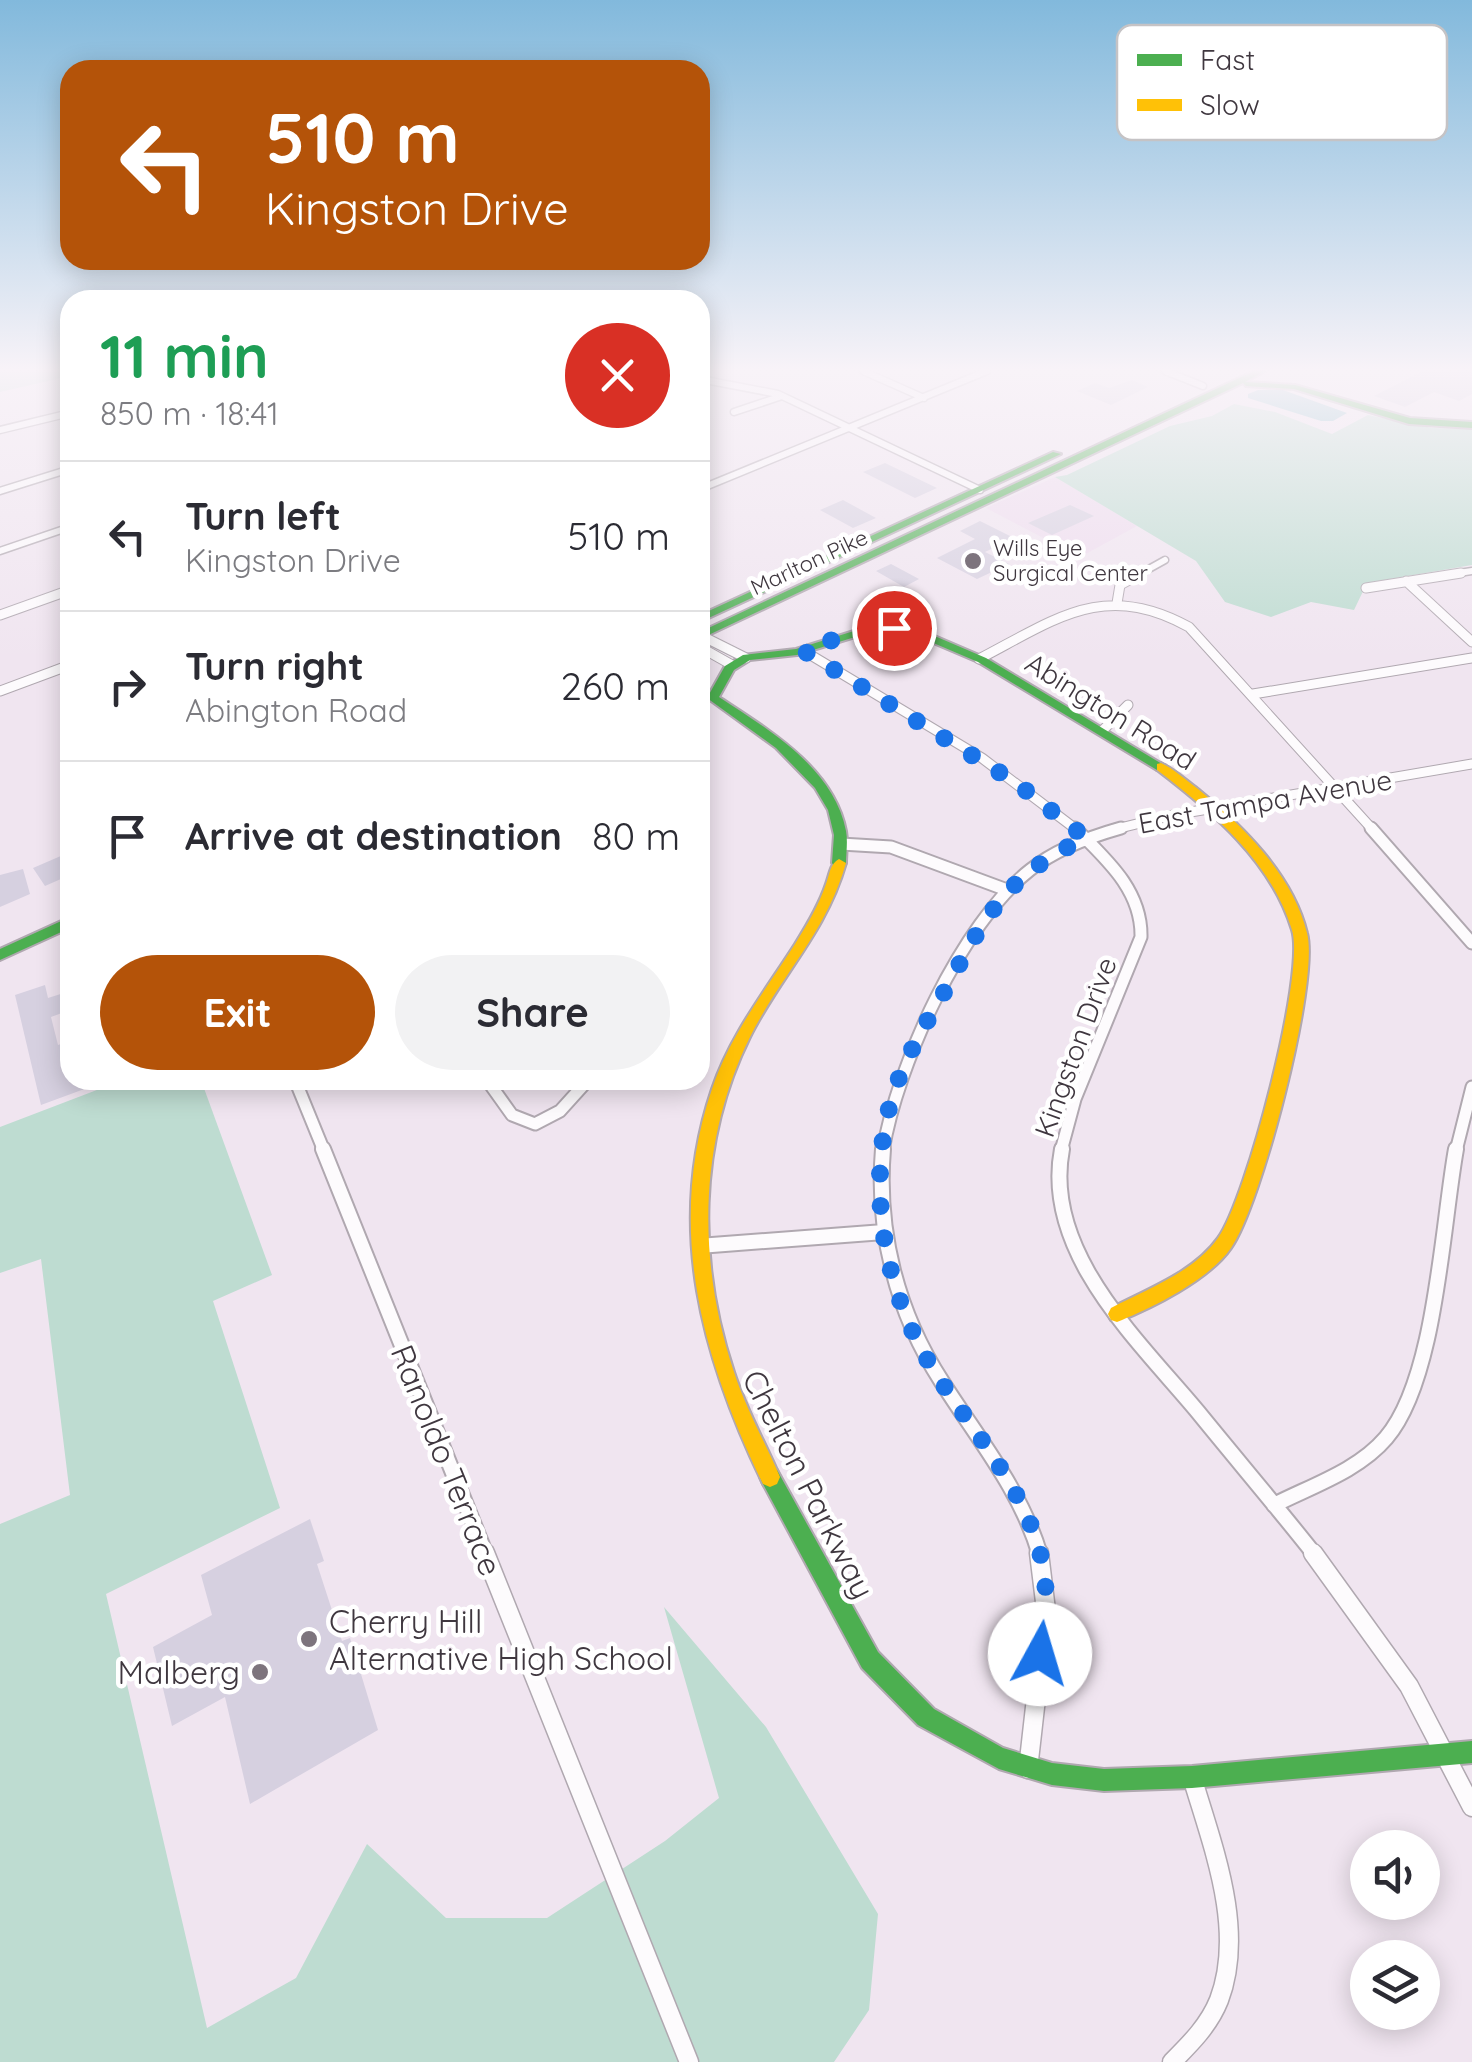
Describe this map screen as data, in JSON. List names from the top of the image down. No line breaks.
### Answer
{"streets":{"main road":["Marlton Pike","Abington Road","Chelton Parkway"],"street":["East Tampa Avenue","Kingston Drive","Ranoldo Terrace"]},"crossings":[["Abington Road","East Tampa Avenue"],["Abington Road","Kingston Drive"],["East Tampa Avenue","Kingston Drive"],["East Tampa Avenue","Chelton Parkway"],["Kingston Drive","Chelton Parkway"]],"places":["Wills Eye Surgical Center","Cherry Hill Alternative High School","Malberg"],"legend":["Fast","Slow"],"page":{"turn":["510 m","Kingston Drive"],"heading":["11 min","850 m · 18:41"],"list":[{"name":"Turn left","note":"Kingston Drive","value":"510 m"},{"name":"Turn right","note":"Abington Road","value":"260 m"},{"name":"Arrive at destination","value":"80 m"}],"buttons":["Exit","Share"]}}
